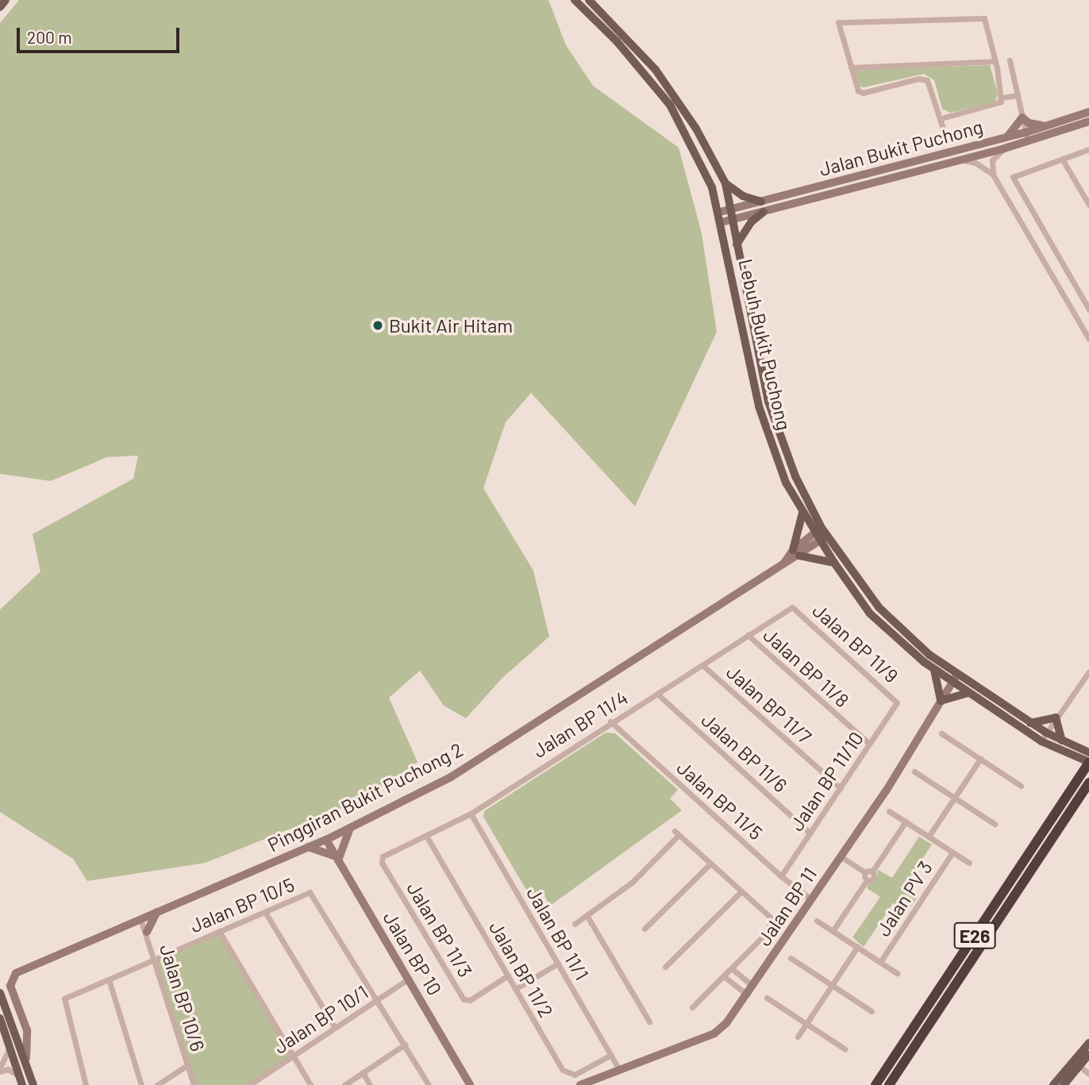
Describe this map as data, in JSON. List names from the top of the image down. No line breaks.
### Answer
{"streets":{"highway":["E26"],"main road":["Lebuh Bukit Puchong"],"street":["Jalan Bukit Puchong","Jalan BP 11/9","Jalan BP 11/8","Jalan BP 11/7","Jalan BP 11/4","Jalan BP 11/6","Jalan BP 11/10","Pinggiran Bukit Puchong 2","Jalan BP 11/5","Jalan PV 3","Jalan BP 10/5","Jalan BP 11","Jalan BP 11/3","Jalan BP 11/1","Jalan BP 10","Jalan BP 11/2","Jalan BP 10/6","Jalan BP 10/1"]},"crossings":[["Jalan Bukit Puchong","Lebuh Bukit Puchong"],["Lebuh Bukit Puchong","Pinggiran Bukit Puchong 2"],["Lebuh Bukit Puchong","Jalan BP 11"],["Lebuh Bukit Puchong","E26"],["Jalan BP 11/9","Jalan BP 11/4"],["Jalan BP 11/9","Jalan BP 11/10"],["Jalan BP 11/8","Jalan BP 11/4"],["Jalan BP 11/8","Jalan BP 11/10"],["Jalan BP 11/7","Jalan BP 11/4"],["Jalan BP 11/7","Jalan BP 11/10"],["Jalan BP 11/4","Jalan BP 11/6"],["Jalan BP 11/4","Jalan BP 11/5"],["Jalan BP 11/4","Jalan BP 11/3"],["Jalan BP 11/4","Jalan BP 11/1"],["Jalan BP 11/4","Jalan BP 11/2"],["Jalan BP 11/6","Jalan BP 11/10"],["Jalan BP 11/10","Jalan BP 11/5"],["Pinggiran Bukit Puchong 2","Jalan BP 10"],["Pinggiran Bukit Puchong 2","Jalan BP 10/6"],["Jalan BP 11/5","Jalan BP 11"],["Jalan BP 10/5","Jalan BP 10/6"],["Jalan BP 10/5","Jalan BP 10/1"],["Jalan BP 11","Jalan BP 11/1"],["Jalan BP 11/3","Jalan BP 11/2"],["Jalan BP 11/1","Jalan BP 11/2"],["Jalan BP 10","Jalan BP 10/1"]],"places":["Bukit Air Hitam"],"scale_bar":"200 m"}
